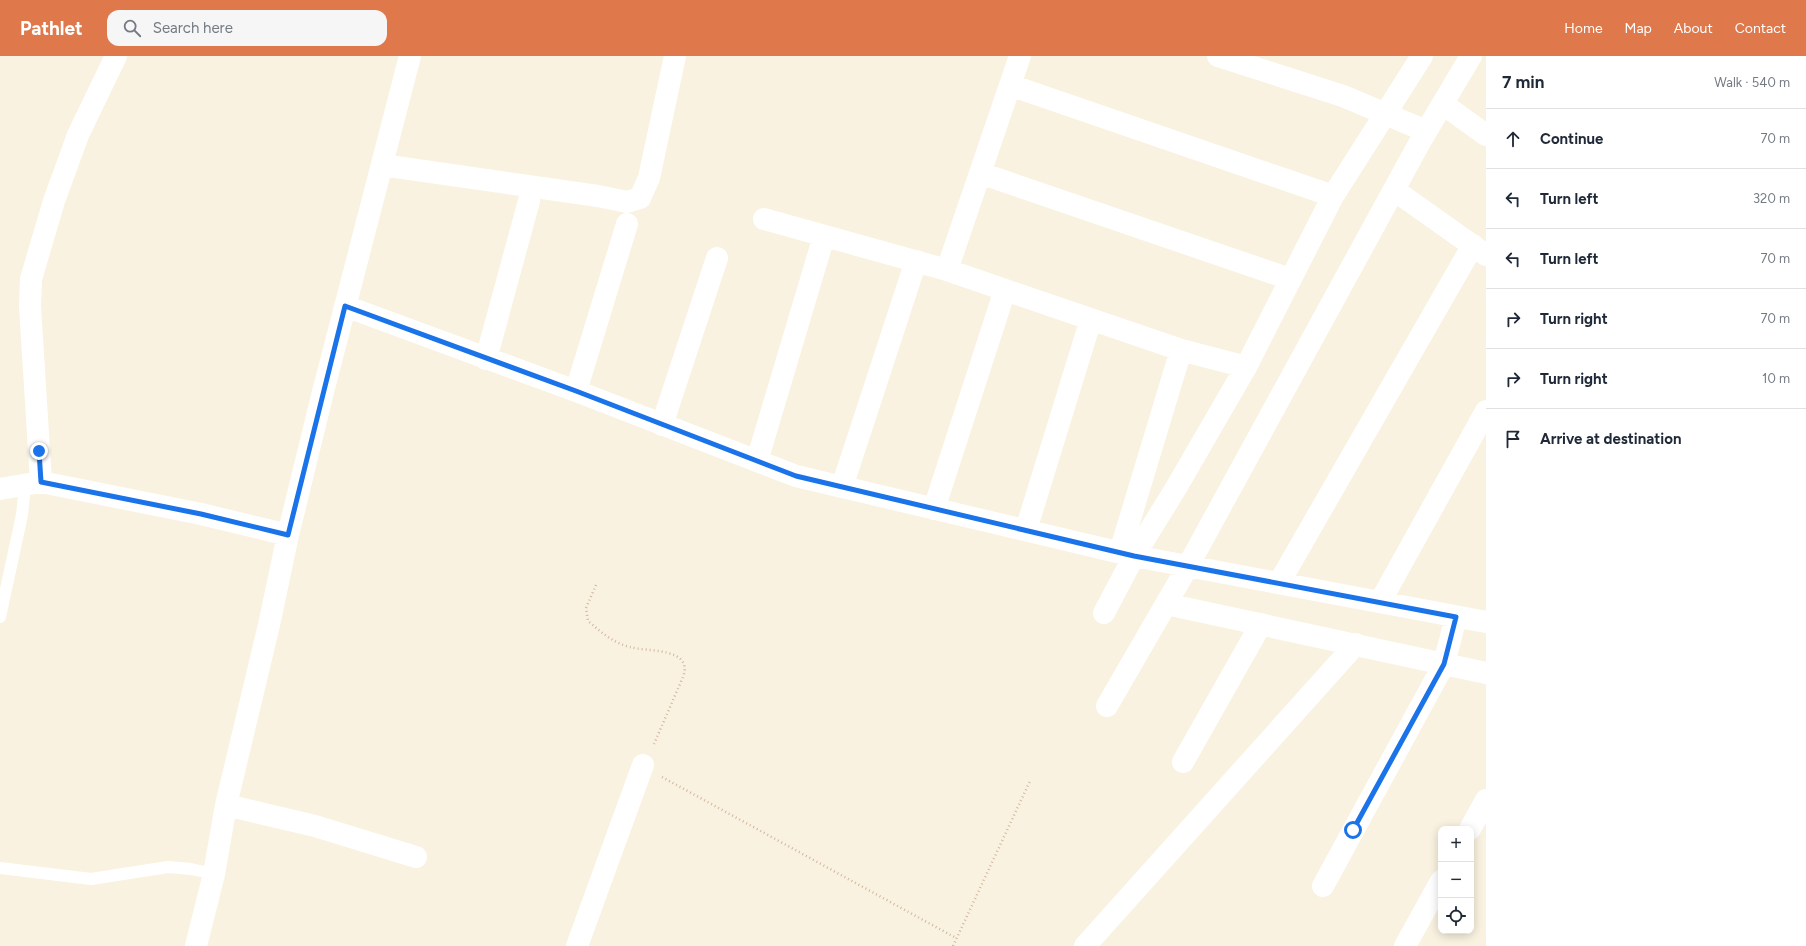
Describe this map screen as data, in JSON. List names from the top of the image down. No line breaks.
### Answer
{"page":{"header":"Pathlet","search":"Search here","nav":["Home","Map","About","Contact"],"heading":["7 min","Walk · 540 m"],"list":[["Continue","70 m"],["Turn left","320 m"],["Turn left","70 m"],["Turn right","70 m"],["Turn right","10 m"],"Arrive at destination"],"map_buttons":["+","−"]}}
